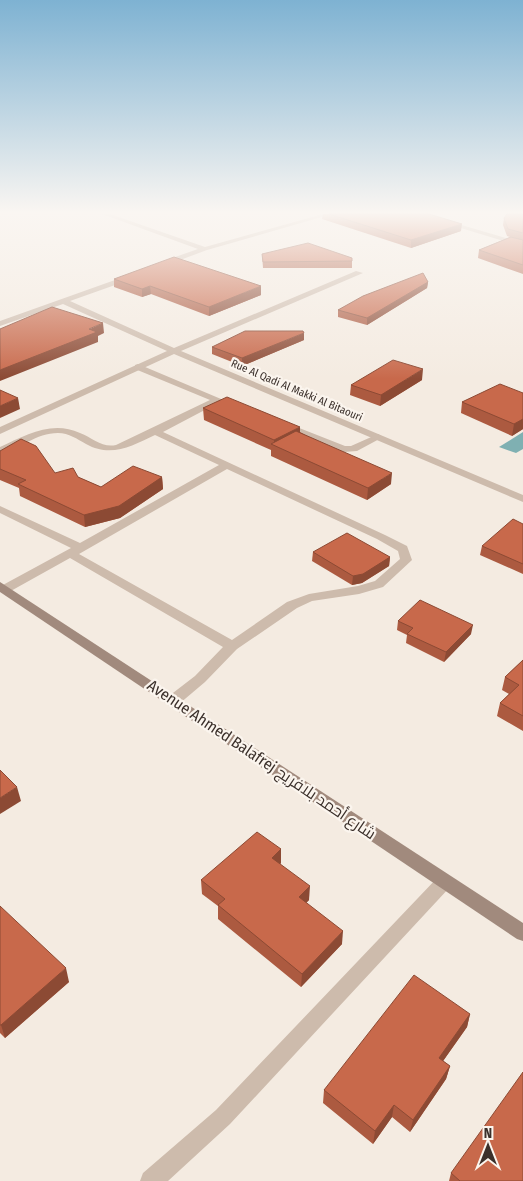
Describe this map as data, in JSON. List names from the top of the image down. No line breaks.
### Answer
{"streets":{"main road":["Avenue Ahmed Balafrej شارع أحمد بلافريج"],"street":["Rue Al Qadi Al Makki Al Bitaouri"]},"north":"top"}
